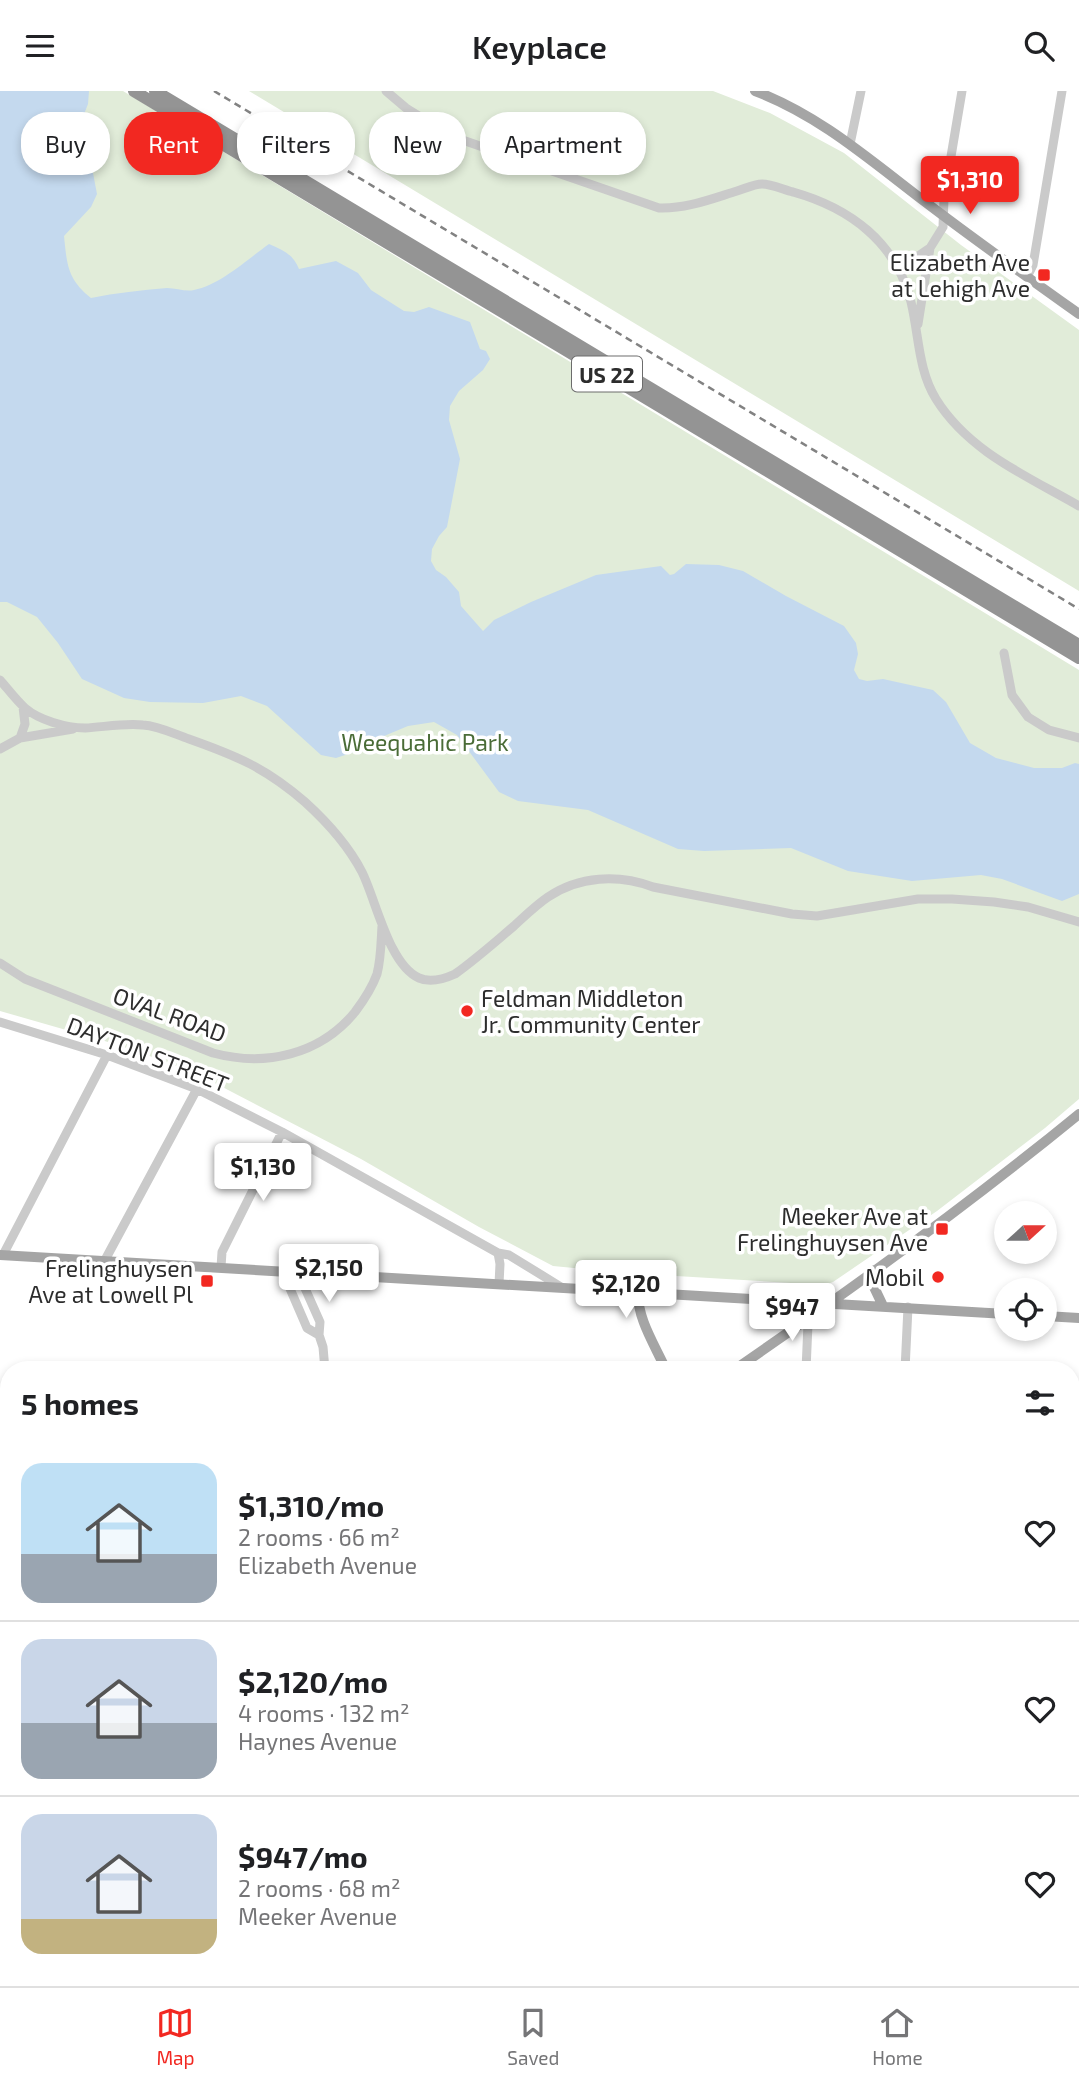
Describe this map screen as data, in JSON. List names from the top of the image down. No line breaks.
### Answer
{"streets":{"highway":["US 22"],"street":["OVAL ROAD","DAYTON STREET"]},"parks":["Weequahic Park"],"places":{"transit":["Elizabeth Ave at Lehigh Ave","Meeker Ave at Frelinghuysen Ave","Frelinghuysen Ave at Lowell Pl"],"other":["Feldman Middleton Jr. Community Center","Mobil"]},"north":"right","page":{"header":"Keyplace","chip":["Buy","Rent","Filters","New","Apartment"],"price":["$1,310","$1,130","$2,150","$2,120","$947"],"heading":"5 homes","list":[{"name":"$1,310/mo","note":"2 rooms · 66 m² · Elizabeth Avenue"},{"name":"$2,120/mo","note":"4 rooms · 132 m² · Haynes Avenue"},{"name":"$947/mo","note":"2 rooms · 68 m² · Meeker Avenue"}],"tabs":["Map","Saved","Home"]}}
